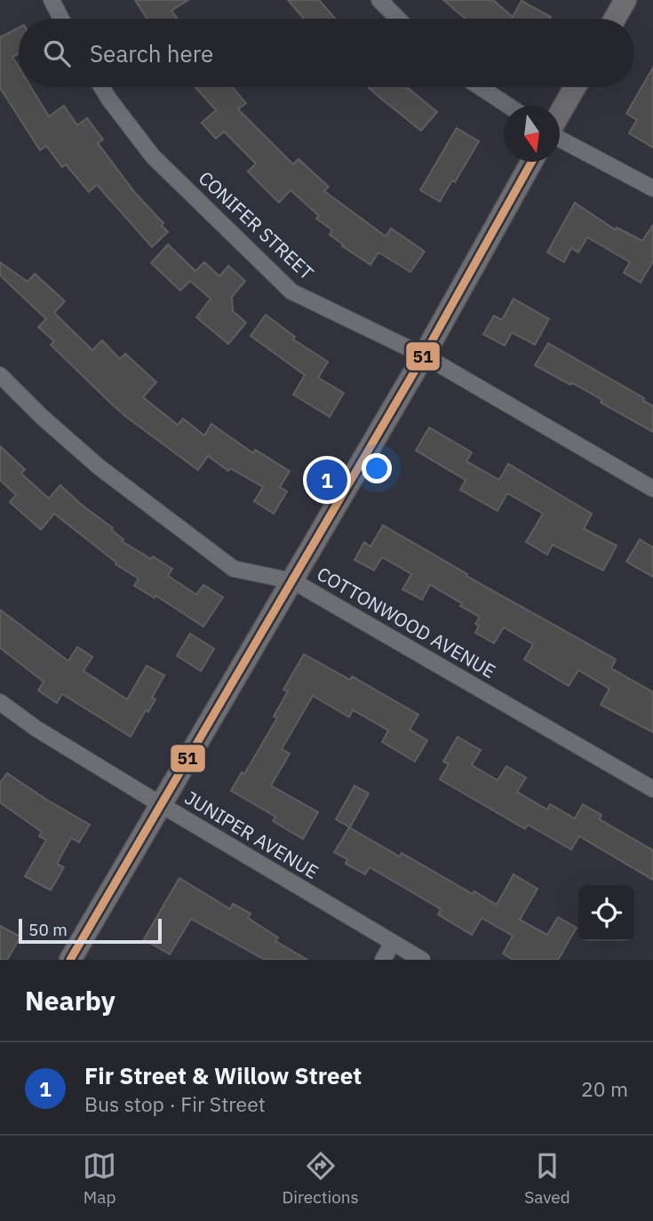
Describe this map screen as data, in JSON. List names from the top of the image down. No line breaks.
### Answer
{"streets":{"street":["CONIFER STREET","COTTONWOOD AVENUE","JUNIPER AVENUE"]},"lines":["transit line 51"],"scale_bar":"50 m","north":"bottom","page":{"search":"Search here","pins":"1","scale":"50 m","heading":"Nearby","list":[{"mark":"1","name":"Fir Street & Willow Street","note":"Bus stop · Fir Street","value":"20 m"}],"nav":["Map","Directions","Saved"]}}
